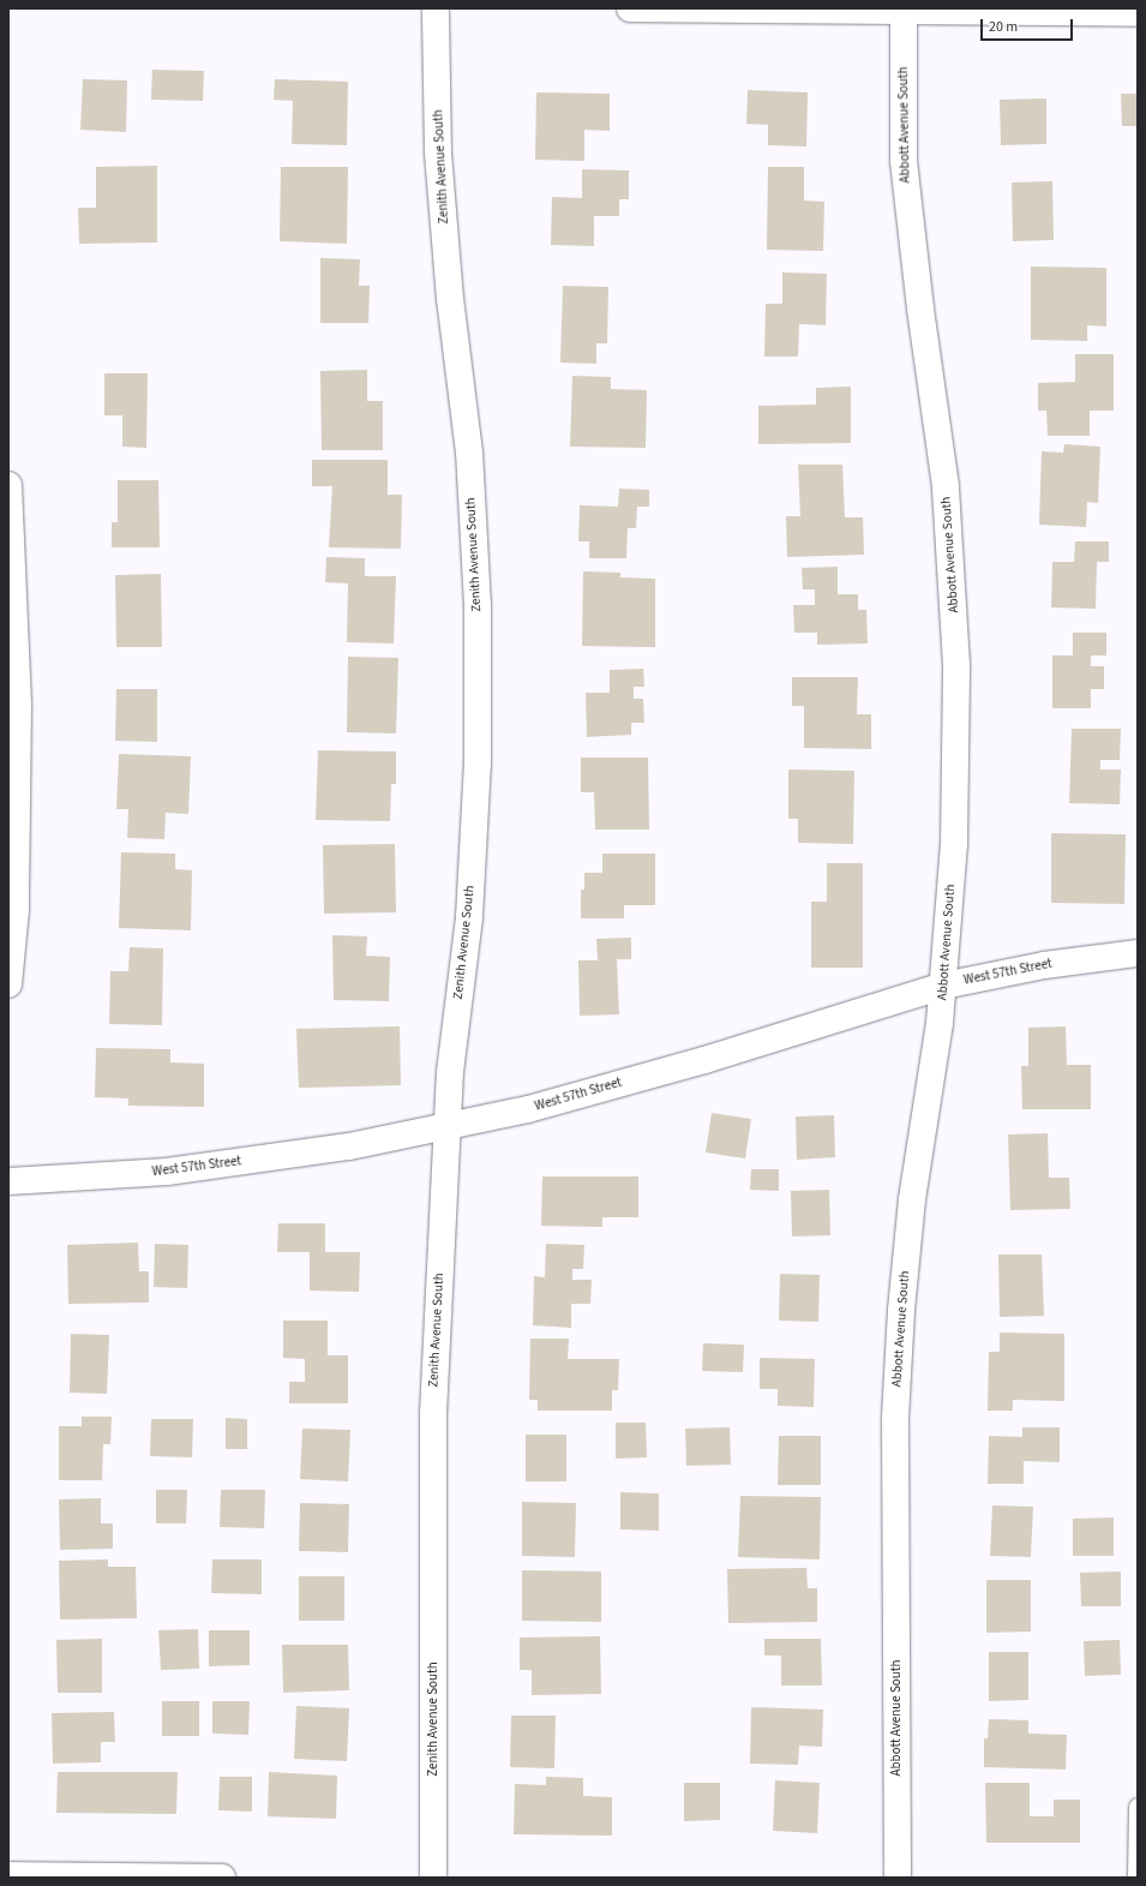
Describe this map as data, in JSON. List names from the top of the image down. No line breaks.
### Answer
{"streets":{"street":["Abbott Avenue South","Zenith Avenue South","West 57th Street"]},"crossings":[["Abbott Avenue South","West 57th Street"],["Zenith Avenue South","West 57th Street"]],"scale_bar":"20 m"}
